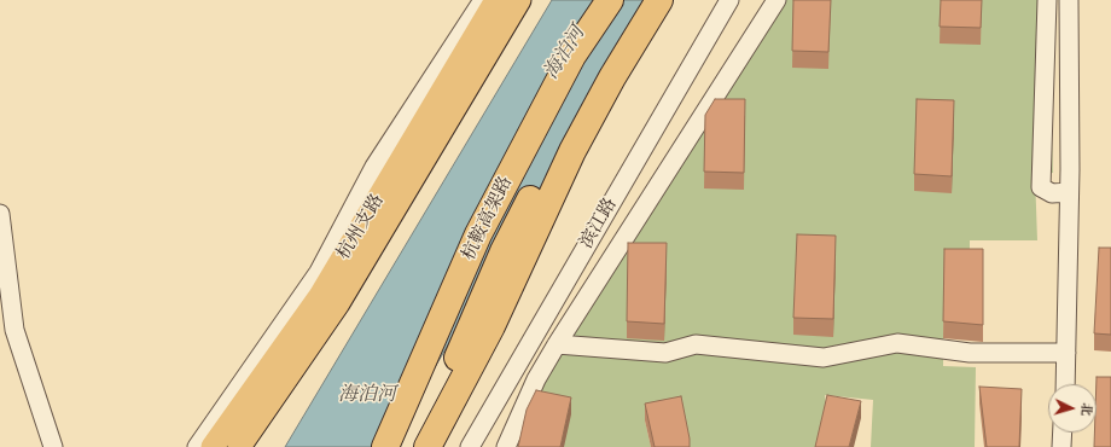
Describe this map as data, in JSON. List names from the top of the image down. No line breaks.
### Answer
{"streets":{"highway":["杭鞍高架路"],"main road":["杭州支路"],"street":["滨江路"]},"water":["海泊河"],"north":"right"}
